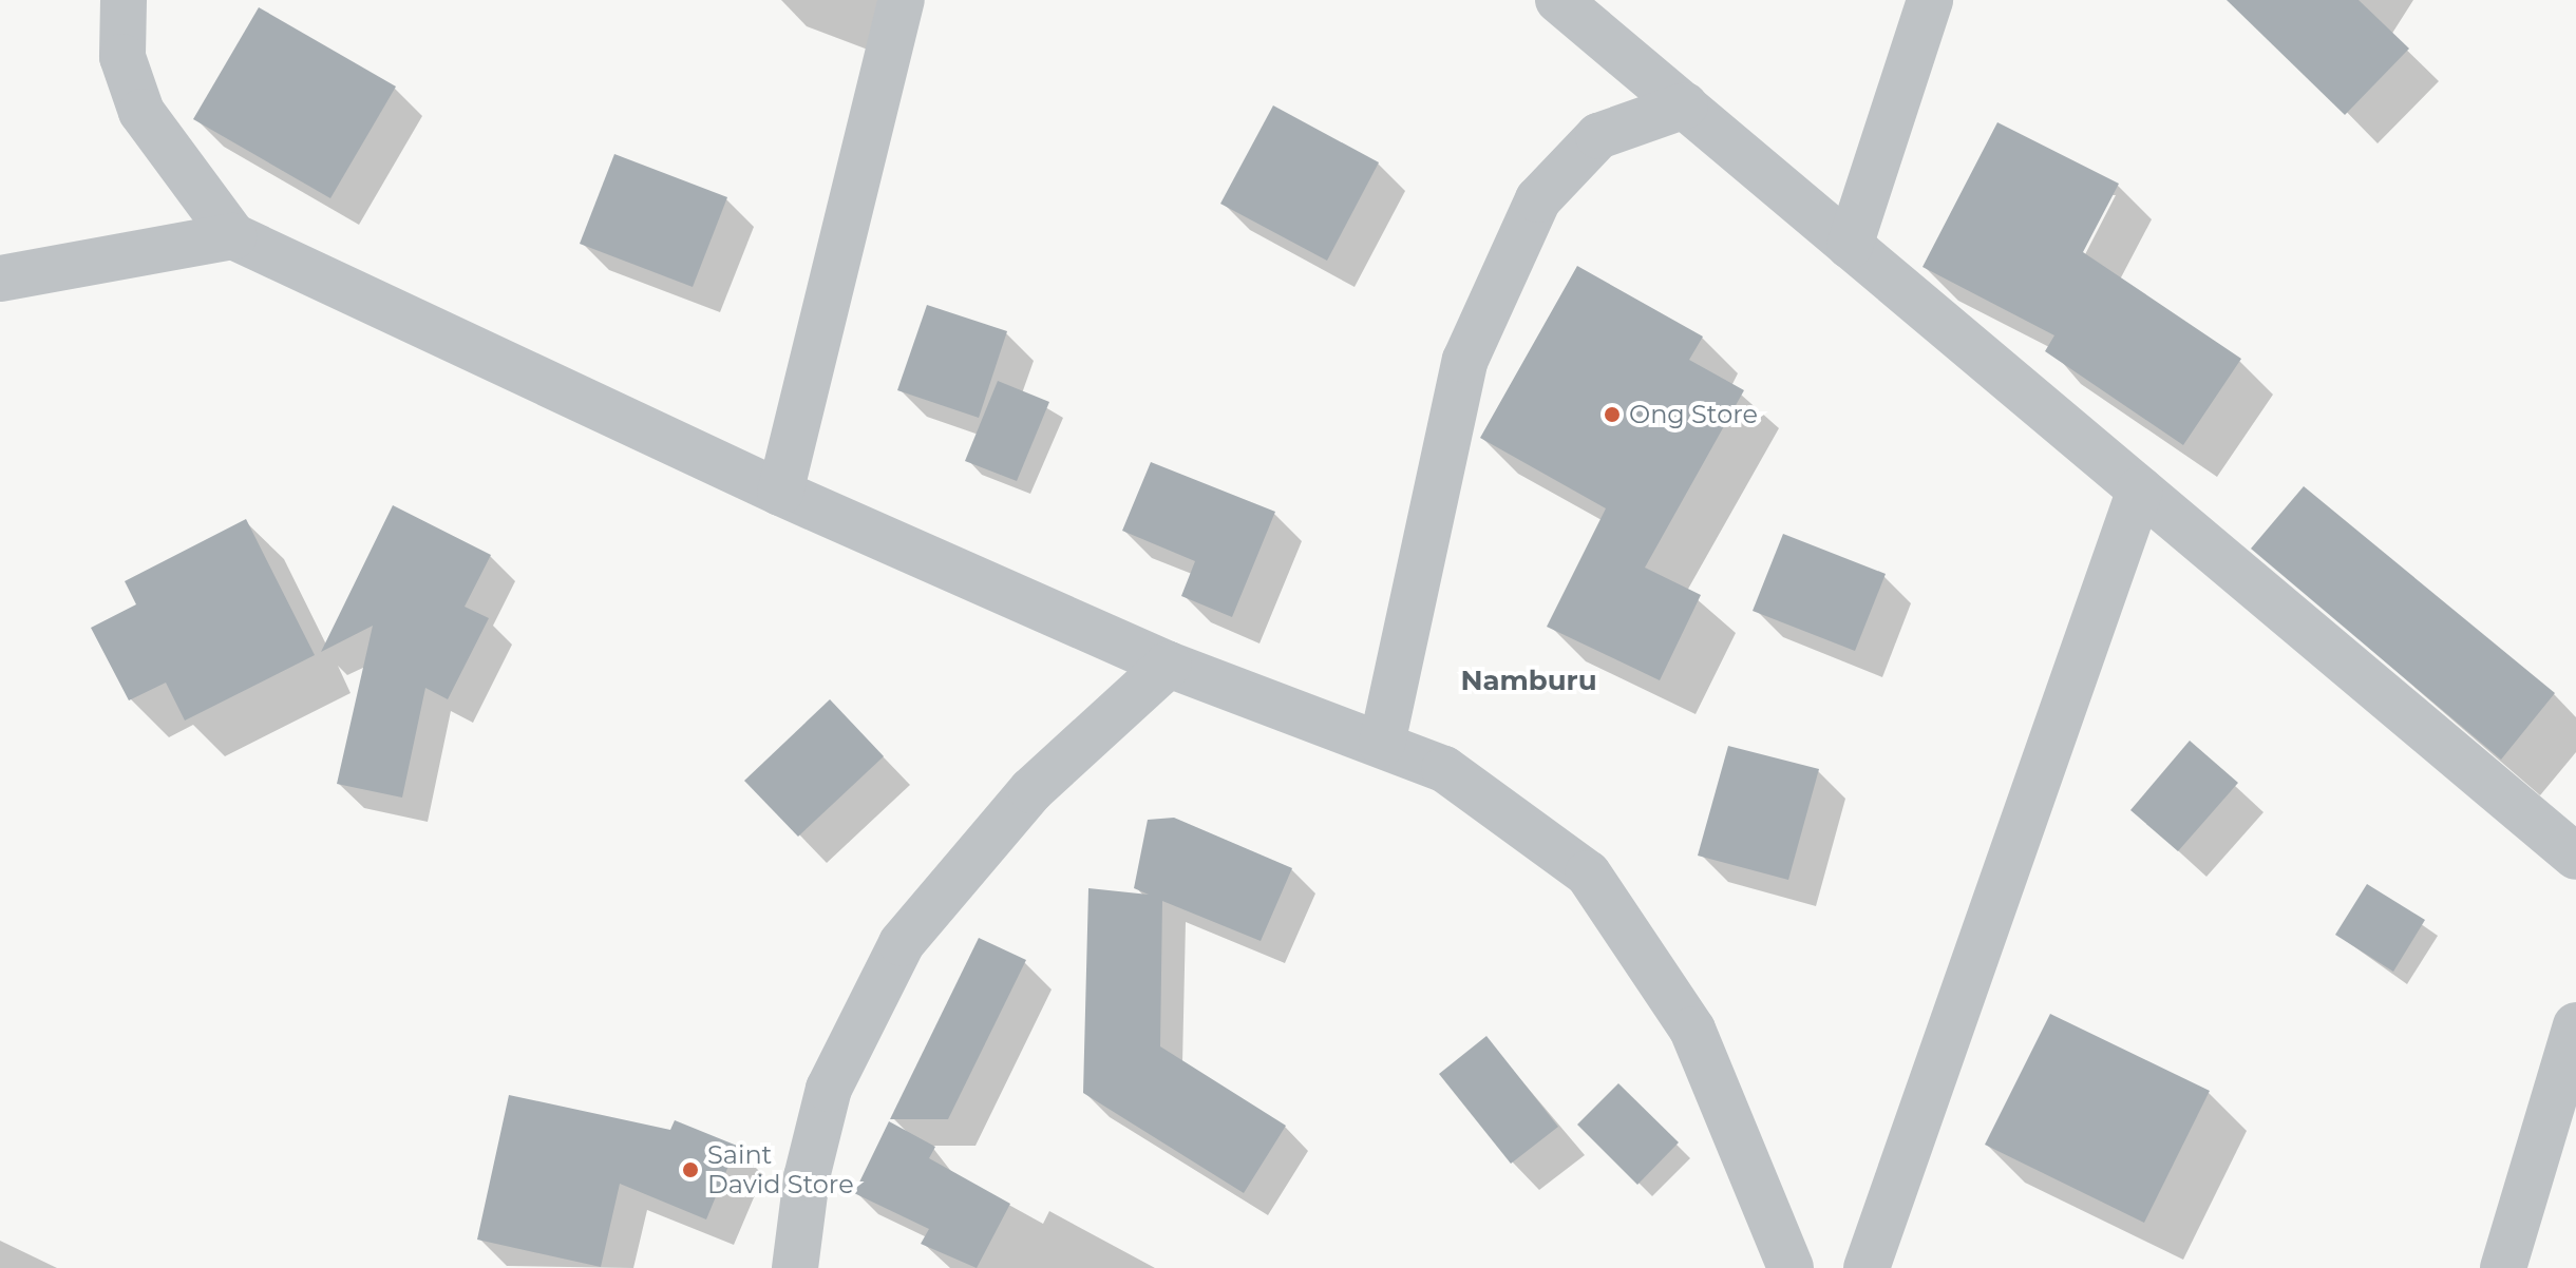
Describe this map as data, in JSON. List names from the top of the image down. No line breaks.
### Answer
{"districts":["Namburu"],"places":["Ong Store","Saint David Store"]}
